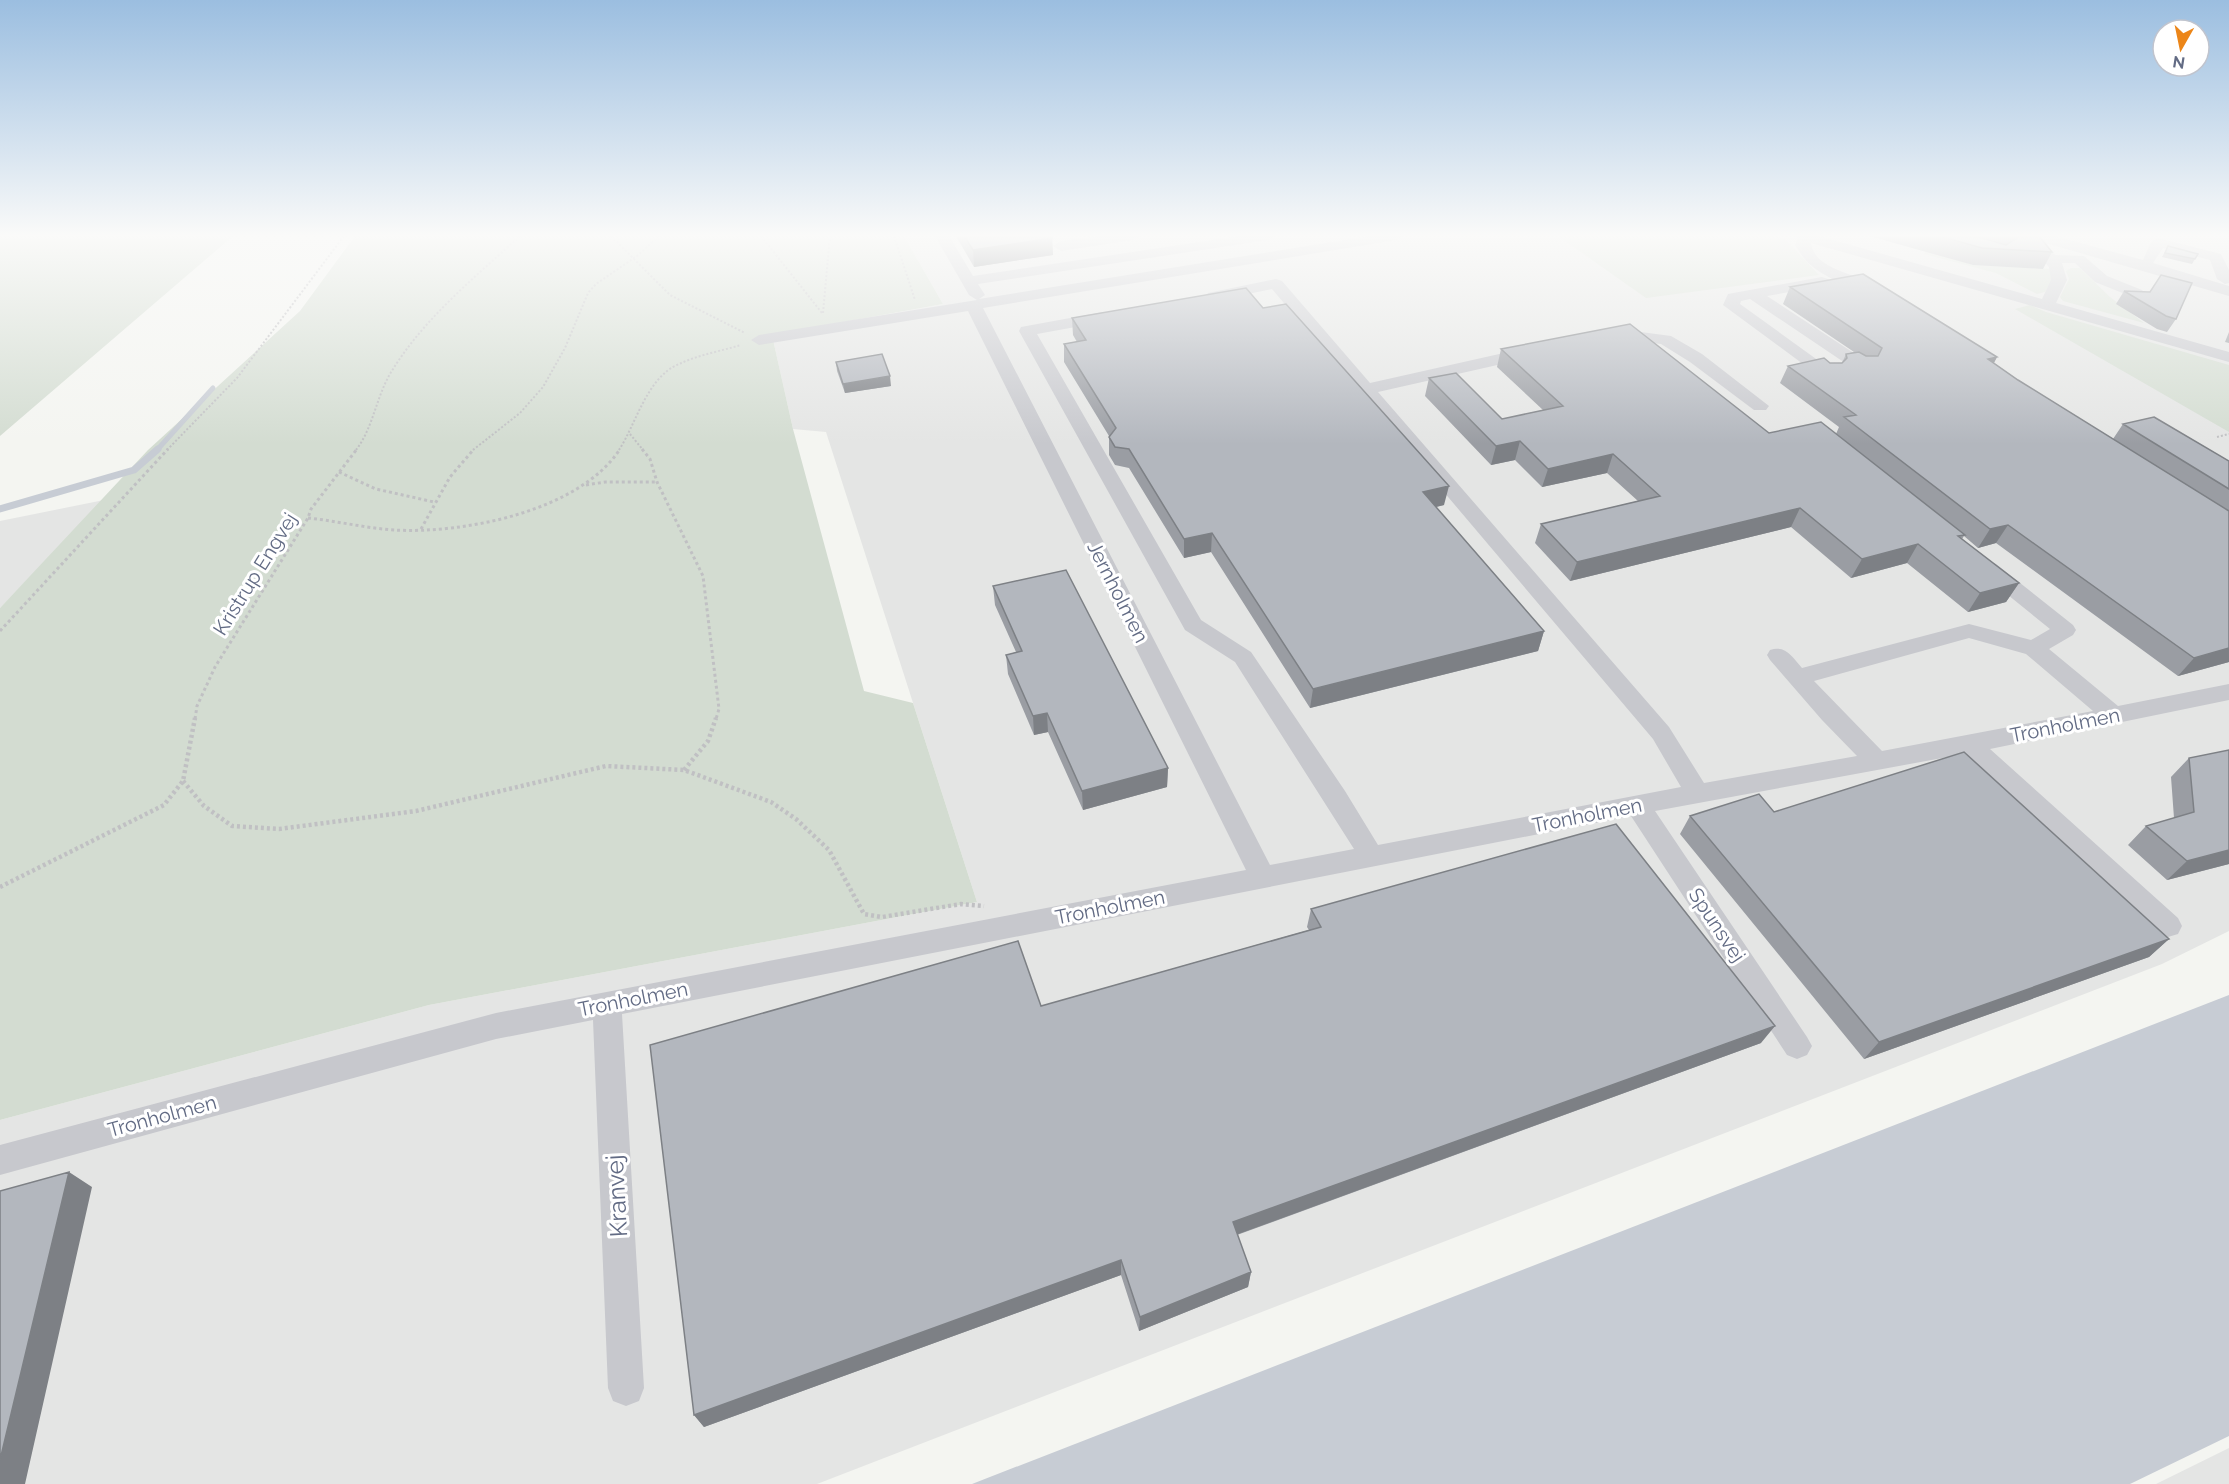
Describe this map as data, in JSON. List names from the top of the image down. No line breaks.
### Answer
{"streets":{"street":["Jernholmen","Tronholmen","Spunsvej","Kranvej"],"path":["Kristrup Engvej"]},"crossings":[["Jernholmen","Tronholmen"],["Tronholmen","Spunsvej"],["Tronholmen","Kranvej"]],"north":"bottom"}
